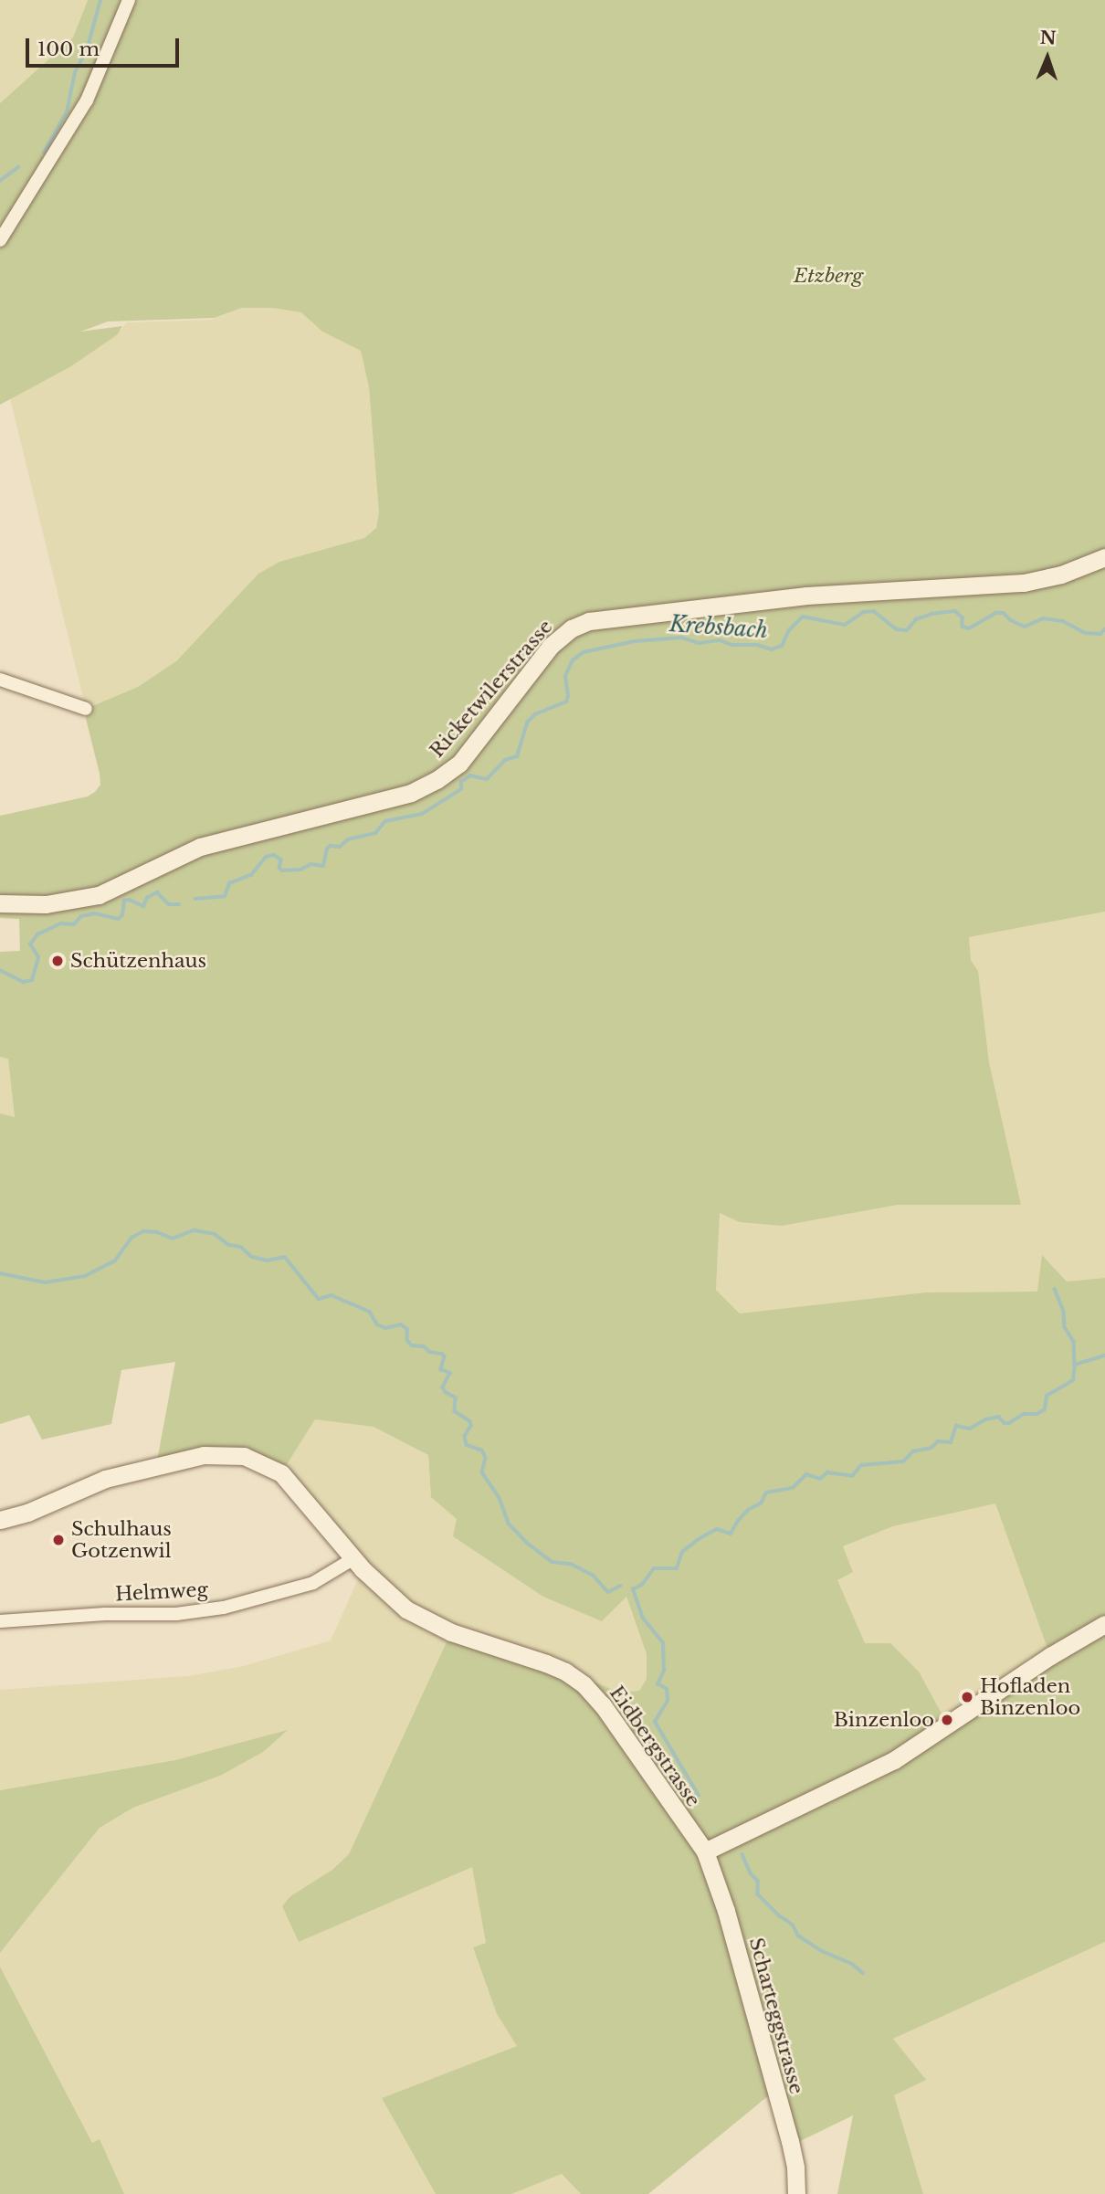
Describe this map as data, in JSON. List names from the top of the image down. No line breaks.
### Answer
{"streets":{"street":["Ricketwilerstrasse","Helmweg","Eidbergstrasse","Scharteggstrasse"]},"crossings":[["Helmweg","Eidbergstrasse"],["Eidbergstrasse","Scharteggstrasse"]],"water":["Krebsbach"],"parks":["Etzberg"],"places":["Schützenhaus","Schulhaus Gotzenwil","Hofladen Binzenloo","Binzenloo"],"scale_bar":"100 m","north":"top"}
